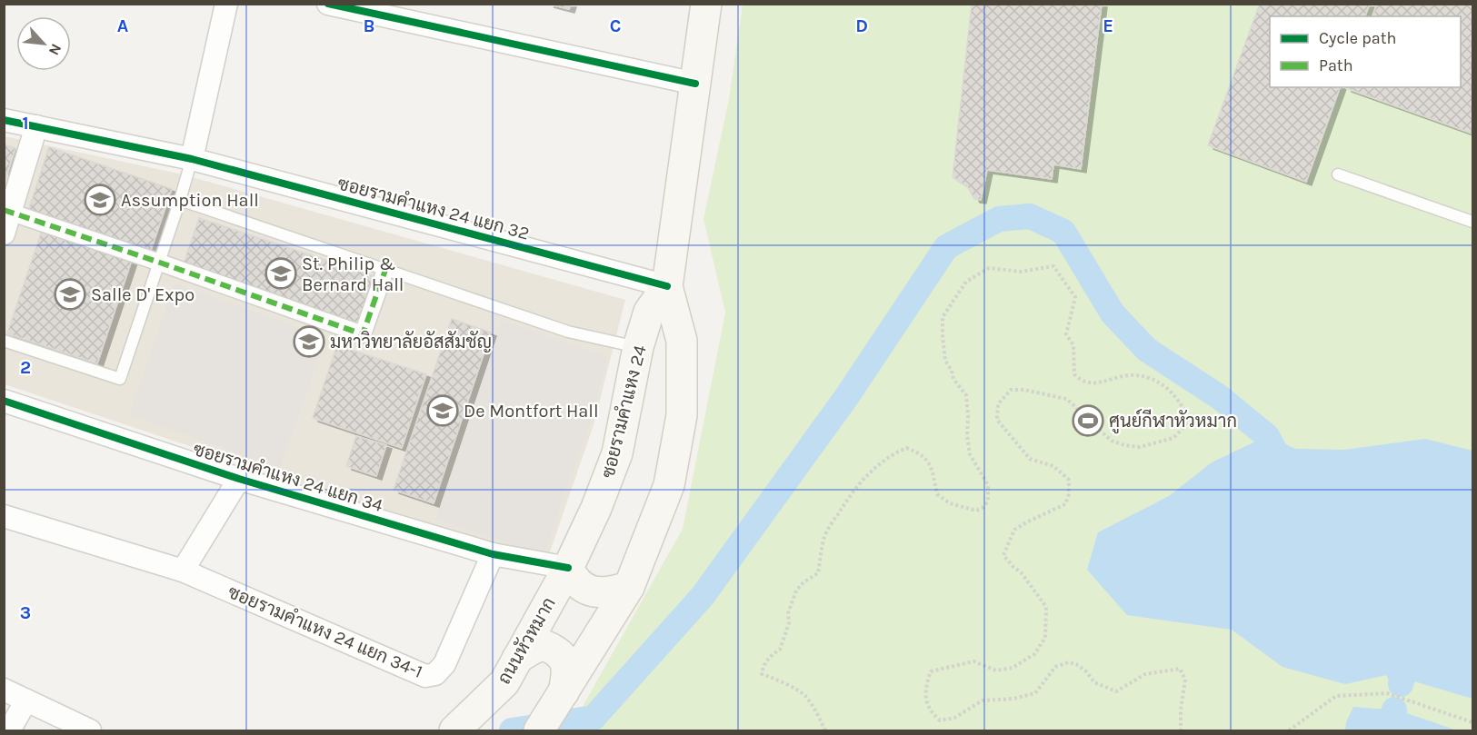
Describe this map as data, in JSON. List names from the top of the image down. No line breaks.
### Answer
{"streets":{"main road":["ซอยรามคำแหง 24","ถนนหัวหมาก"],"street":["ซอยรามคำแหง 24 แยก 32","ซอยรามคำแหง 24 แยก 34","ซอยรามคำแหง 24 แยก 34-1"]},"crossings":[["ซอยรามคำแหง 24 แยก 32","ซอยรามคำแหง 24"],["ซอยรามคำแหง 24","ซอยรามคำแหง 24 แยก 34"],["ซอยรามคำแหง 24","ถนนหัวหมาก"],["ซอยรามคำแหง 24 แยก 34","ซอยรามคำแหง 24 แยก 34-1"],["ซอยรามคำแหง 24 แยก 34","ถนนหัวหมาก"]],"places":{"school or university":["Assumption Hall","St. Philip & Bernard Hall","Salle D' Expo","มหาวิทยาลัยอัสสัมชัญ","De Montfort Hall"],"sports":["ศูนย์กีฬาหัวหมาก"]},"legend":["Cycle path","Path"],"north":"bottom right","grid":{"columns":["A","B","C","D","E"],"rows":["1","2","3"]}}
